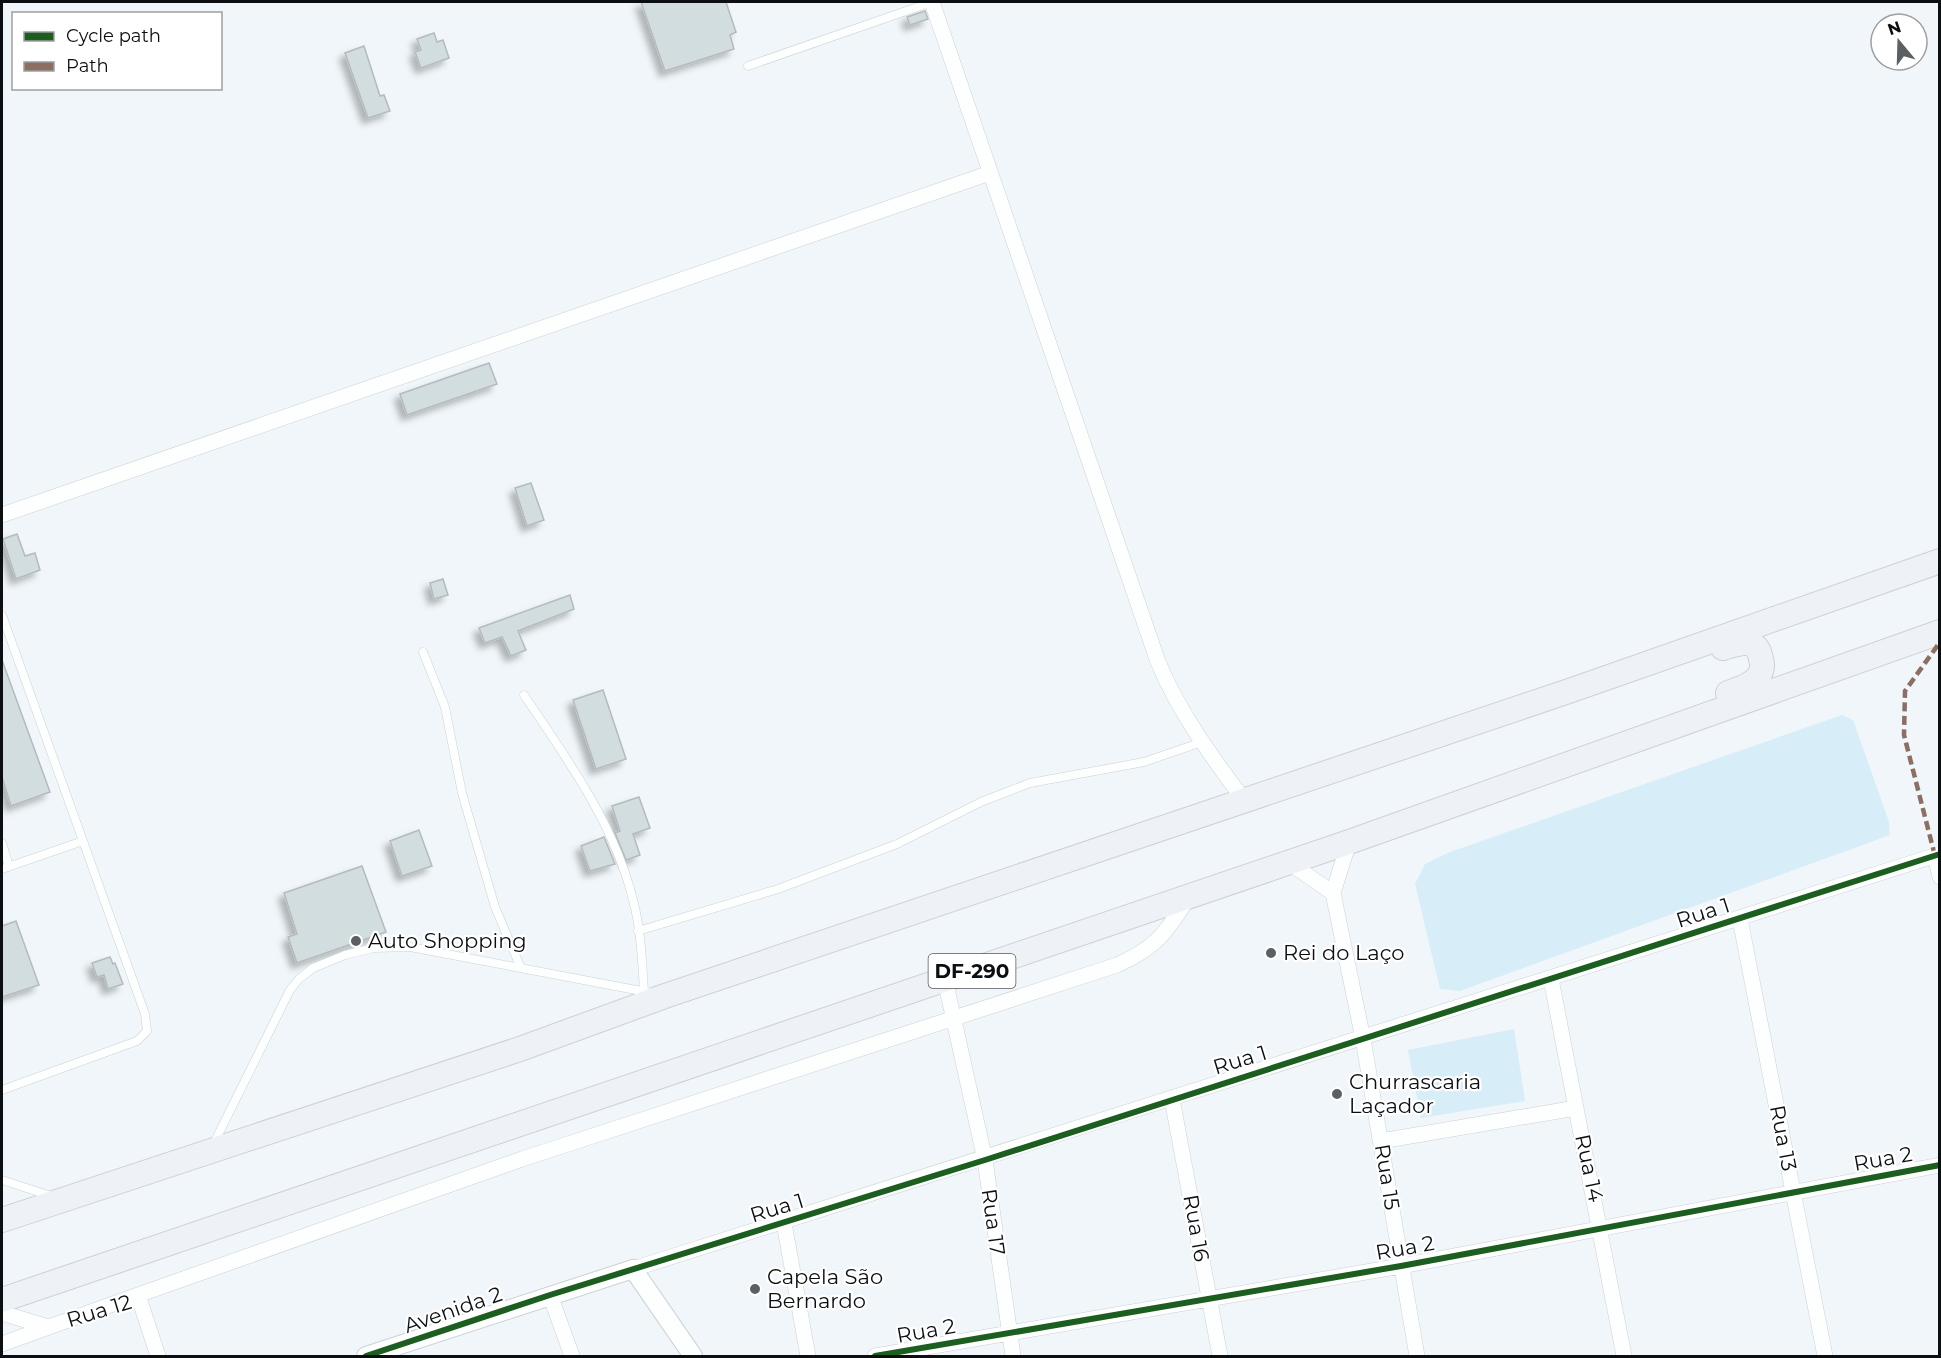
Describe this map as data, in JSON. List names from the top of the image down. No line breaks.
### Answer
{"streets":{"highway":["DF-290"],"street":["Rua 1","Rua 13","Rua 2","Rua 14","Rua 15","Rua 17","Rua 16","Avenida 2","Rua 12"]},"crossings":[["Rua 1","Rua 13"],["Rua 1","Rua 14"],["Rua 1","Rua 15"],["Rua 1","Rua 17"],["Rua 1","Rua 16"],["Rua 1","Avenida 2"],["DF-290","Rua 17"],["Rua 13","Rua 2"],["Rua 2","Rua 14"],["Rua 2","Rua 15"],["Rua 2","Rua 17"],["Rua 2","Rua 16"]],"places":["Auto Shopping","Rei do Laço","Churrascaria Laçador","Capela São Bernardo"],"legend":["Cycle path","Path"],"north":"top"}
